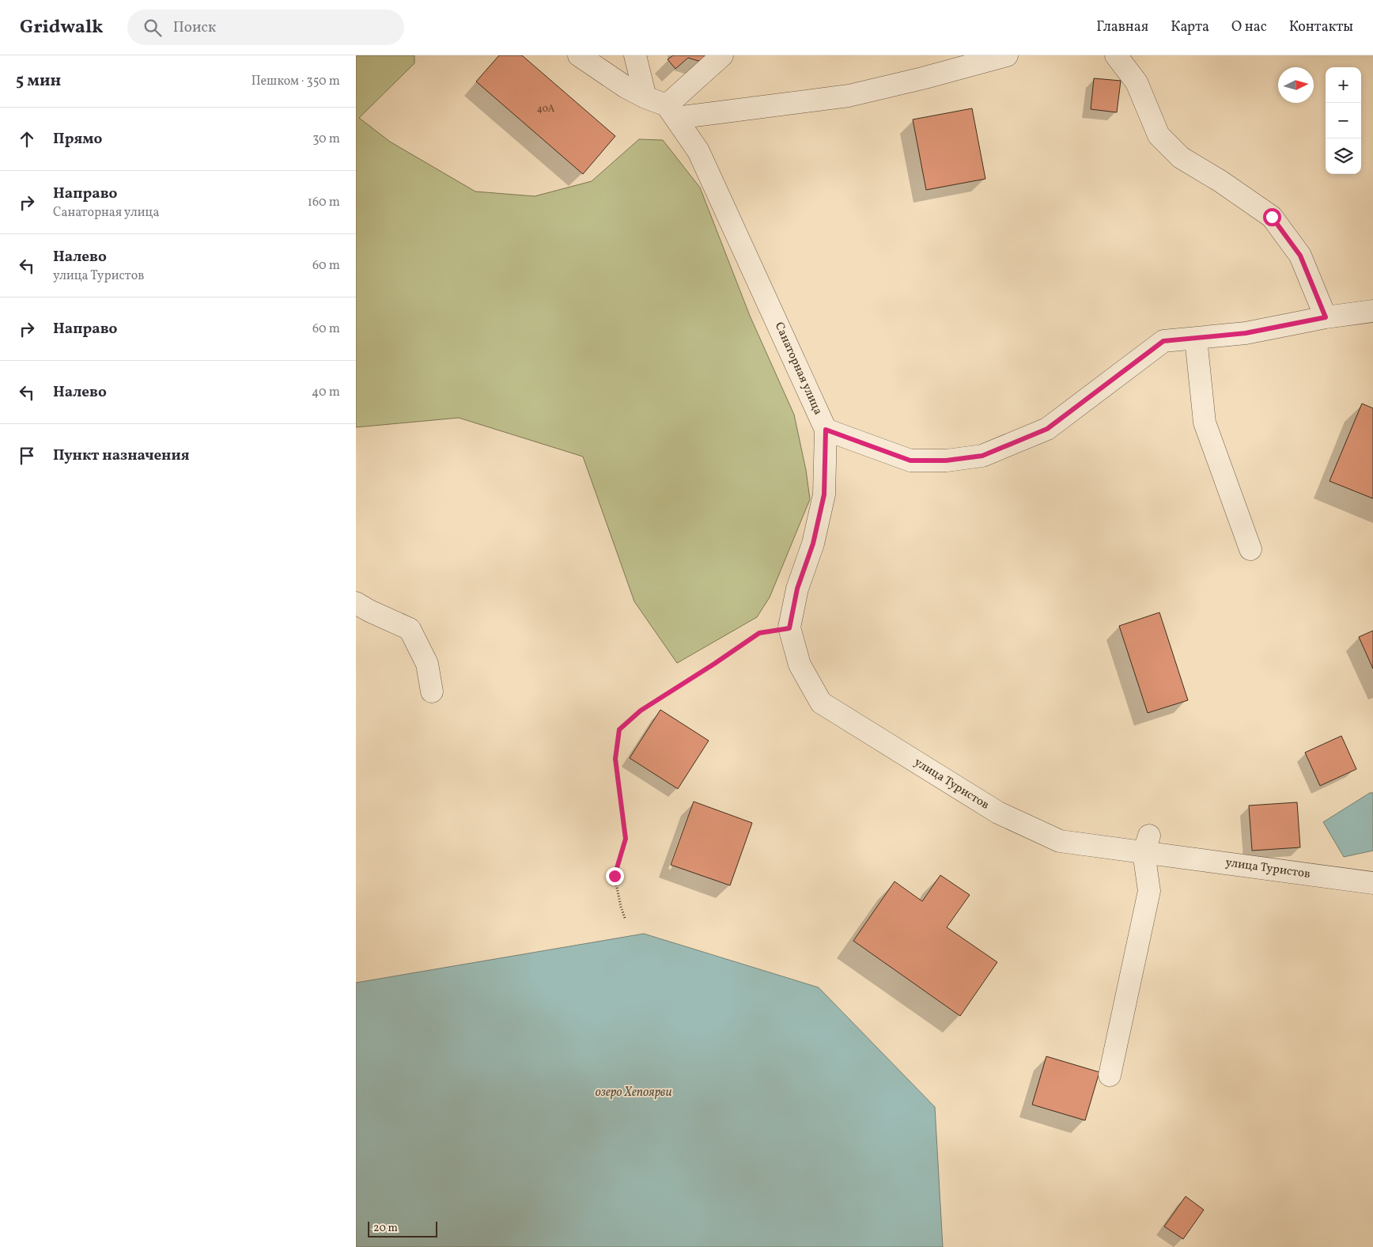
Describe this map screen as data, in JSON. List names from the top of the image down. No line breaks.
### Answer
{"streets":{"street":["Санаторная улица","улица Туристов"]},"crossings":[["Санаторная улица","улица Туристов"]],"water":["озеро Хепоярви"],"house_numbers":["40А"],"scale_bar":"20 m","north":"right","page":{"header":"Gridwalk","search":"Поиск","nav":["Главная","Карта","О нас","Контакты"],"heading":["5 мин","Пешком · 350 m"],"map_buttons":["+","−"],"list":[["Прямо","30 m"],["Направо","Санаторная улица","160 m"],["Налево","улица Туристов","60 m"],["Направо","60 m"],["Налево","40 m"],"Пункт назначения"],"scale":"20 m"}}
